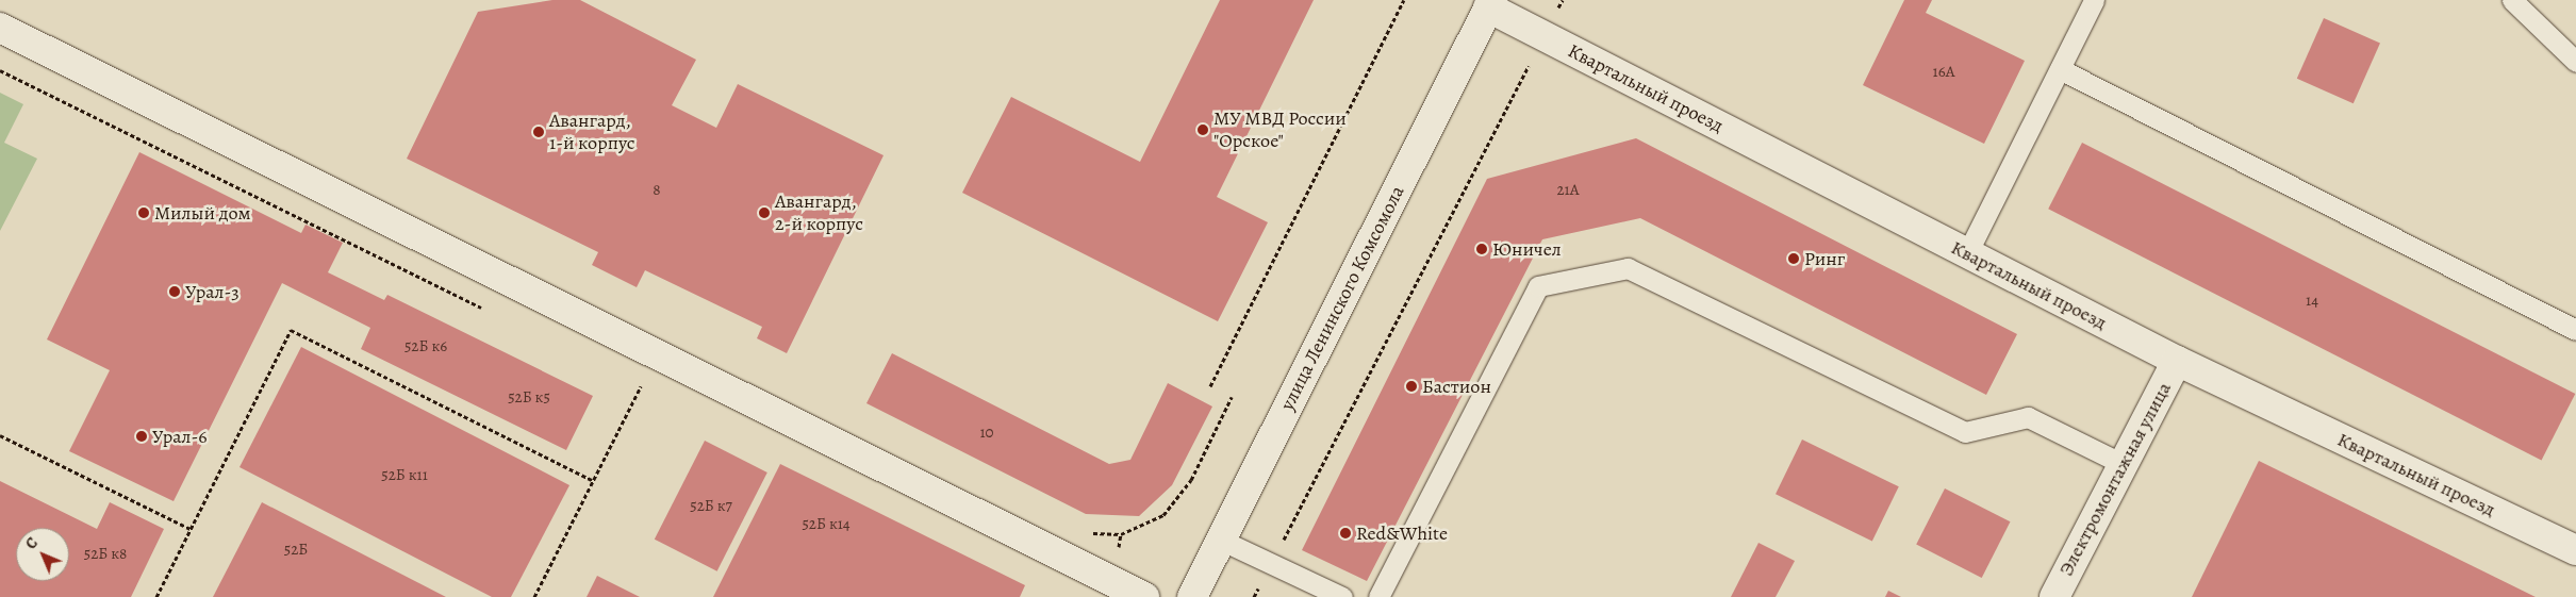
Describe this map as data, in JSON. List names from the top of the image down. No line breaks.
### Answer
{"streets":{"street":["Квартальный проезд","улица Ленинского Комсомола","Электромонтажная улица"]},"crossings":[["Квартальный проезд","улица Ленинского Комсомола"],["Квартальный проезд","Электромонтажная улица"]],"places":["МУ МВД России \"Орское\"","Авангард, 1-й корпус","Милый дом","Авангард, 2-й корпус","Юничел","Ринг","Урал-3","Бастион","Урал-6","Red&White"],"house_numbers":["16А","8","21А","14","52Б к6","52Б к5","10","52Б к11","52Б к7","52Б к14","52Б","52Б к8"],"north":"top left"}
